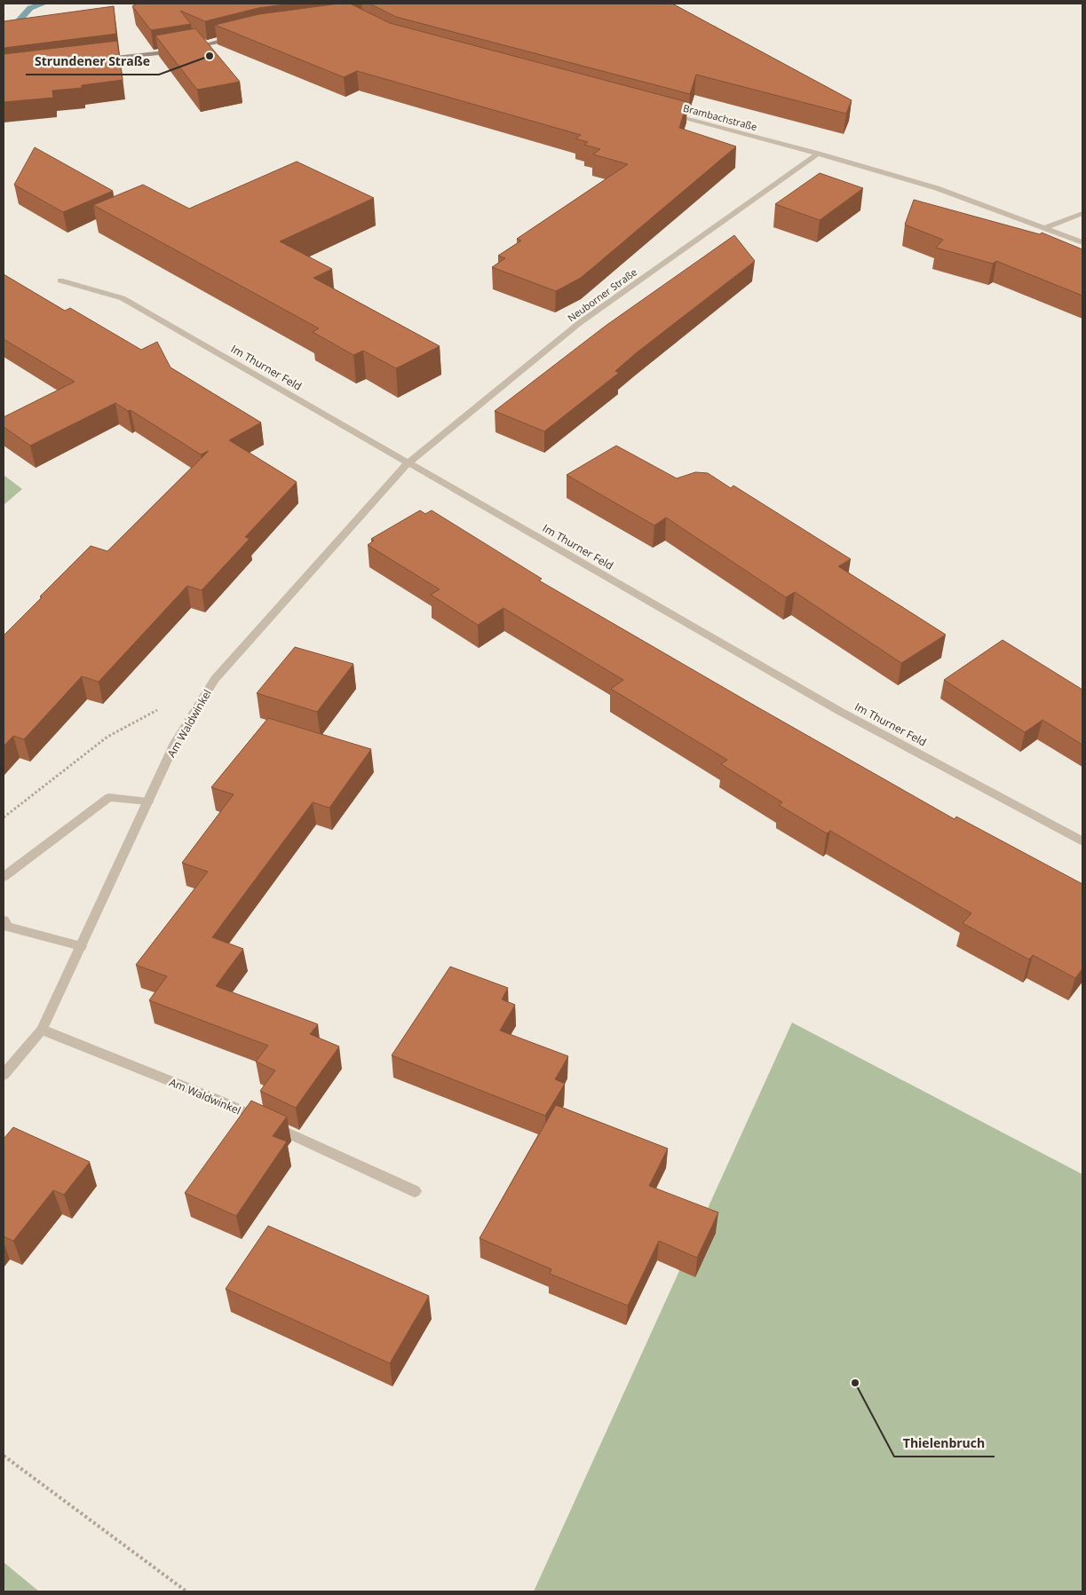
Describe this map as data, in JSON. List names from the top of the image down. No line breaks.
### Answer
{"streets":{"street":["Brambachstraße","Neuborner Straße","Im Thurner Feld","Am Waldwinkel"]},"crossings":[["Brambachstraße","Neuborner Straße"],["Neuborner Straße","Im Thurner Feld"],["Neuborner Straße","Am Waldwinkel"],["Im Thurner Feld","Am Waldwinkel"]],"places":["Strundener Straße","Thielenbruch"]}
